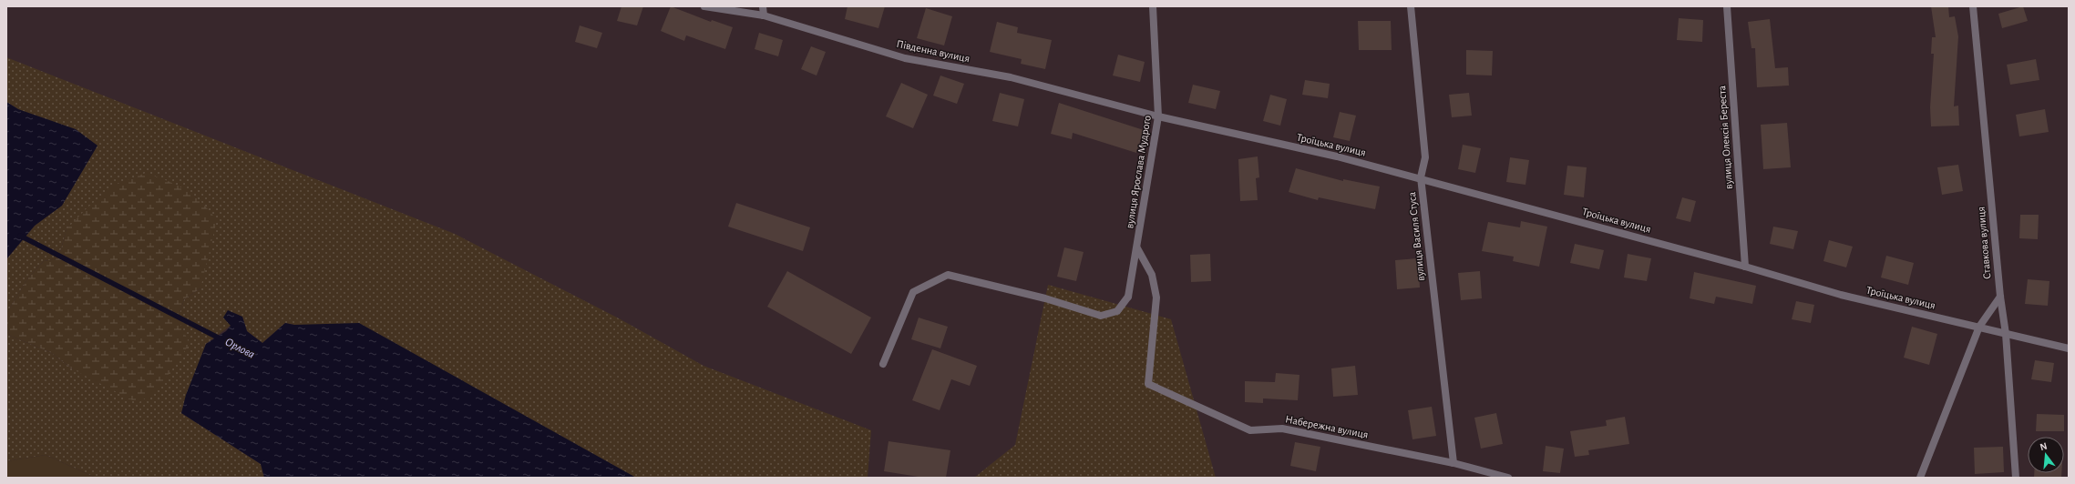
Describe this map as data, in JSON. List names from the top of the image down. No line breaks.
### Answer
{"streets":{"street":["Південна вулиця","вулиця Олексія Береста","Троїцька вулиця","вулиця Ярослава Мудрого","вулиця Василя Стуса","Ставкова вулиця","Набережна вулиця"]},"crossings":[["Південна вулиця","Троїцька вулиця"],["Південна вулиця","вулиця Ярослава Мудрого"],["вулиця Олексія Береста","Троїцька вулиця"],["Троїцька вулиця","вулиця Ярослава Мудрого"],["Троїцька вулиця","вулиця Василя Стуса"],["Троїцька вулиця","Ставкова вулиця"],["вулиця Ярослава Мудрого","Набережна вулиця"],["вулиця Василя Стуса","Набережна вулиця"]],"water":["Орлова"],"north":"top"}
